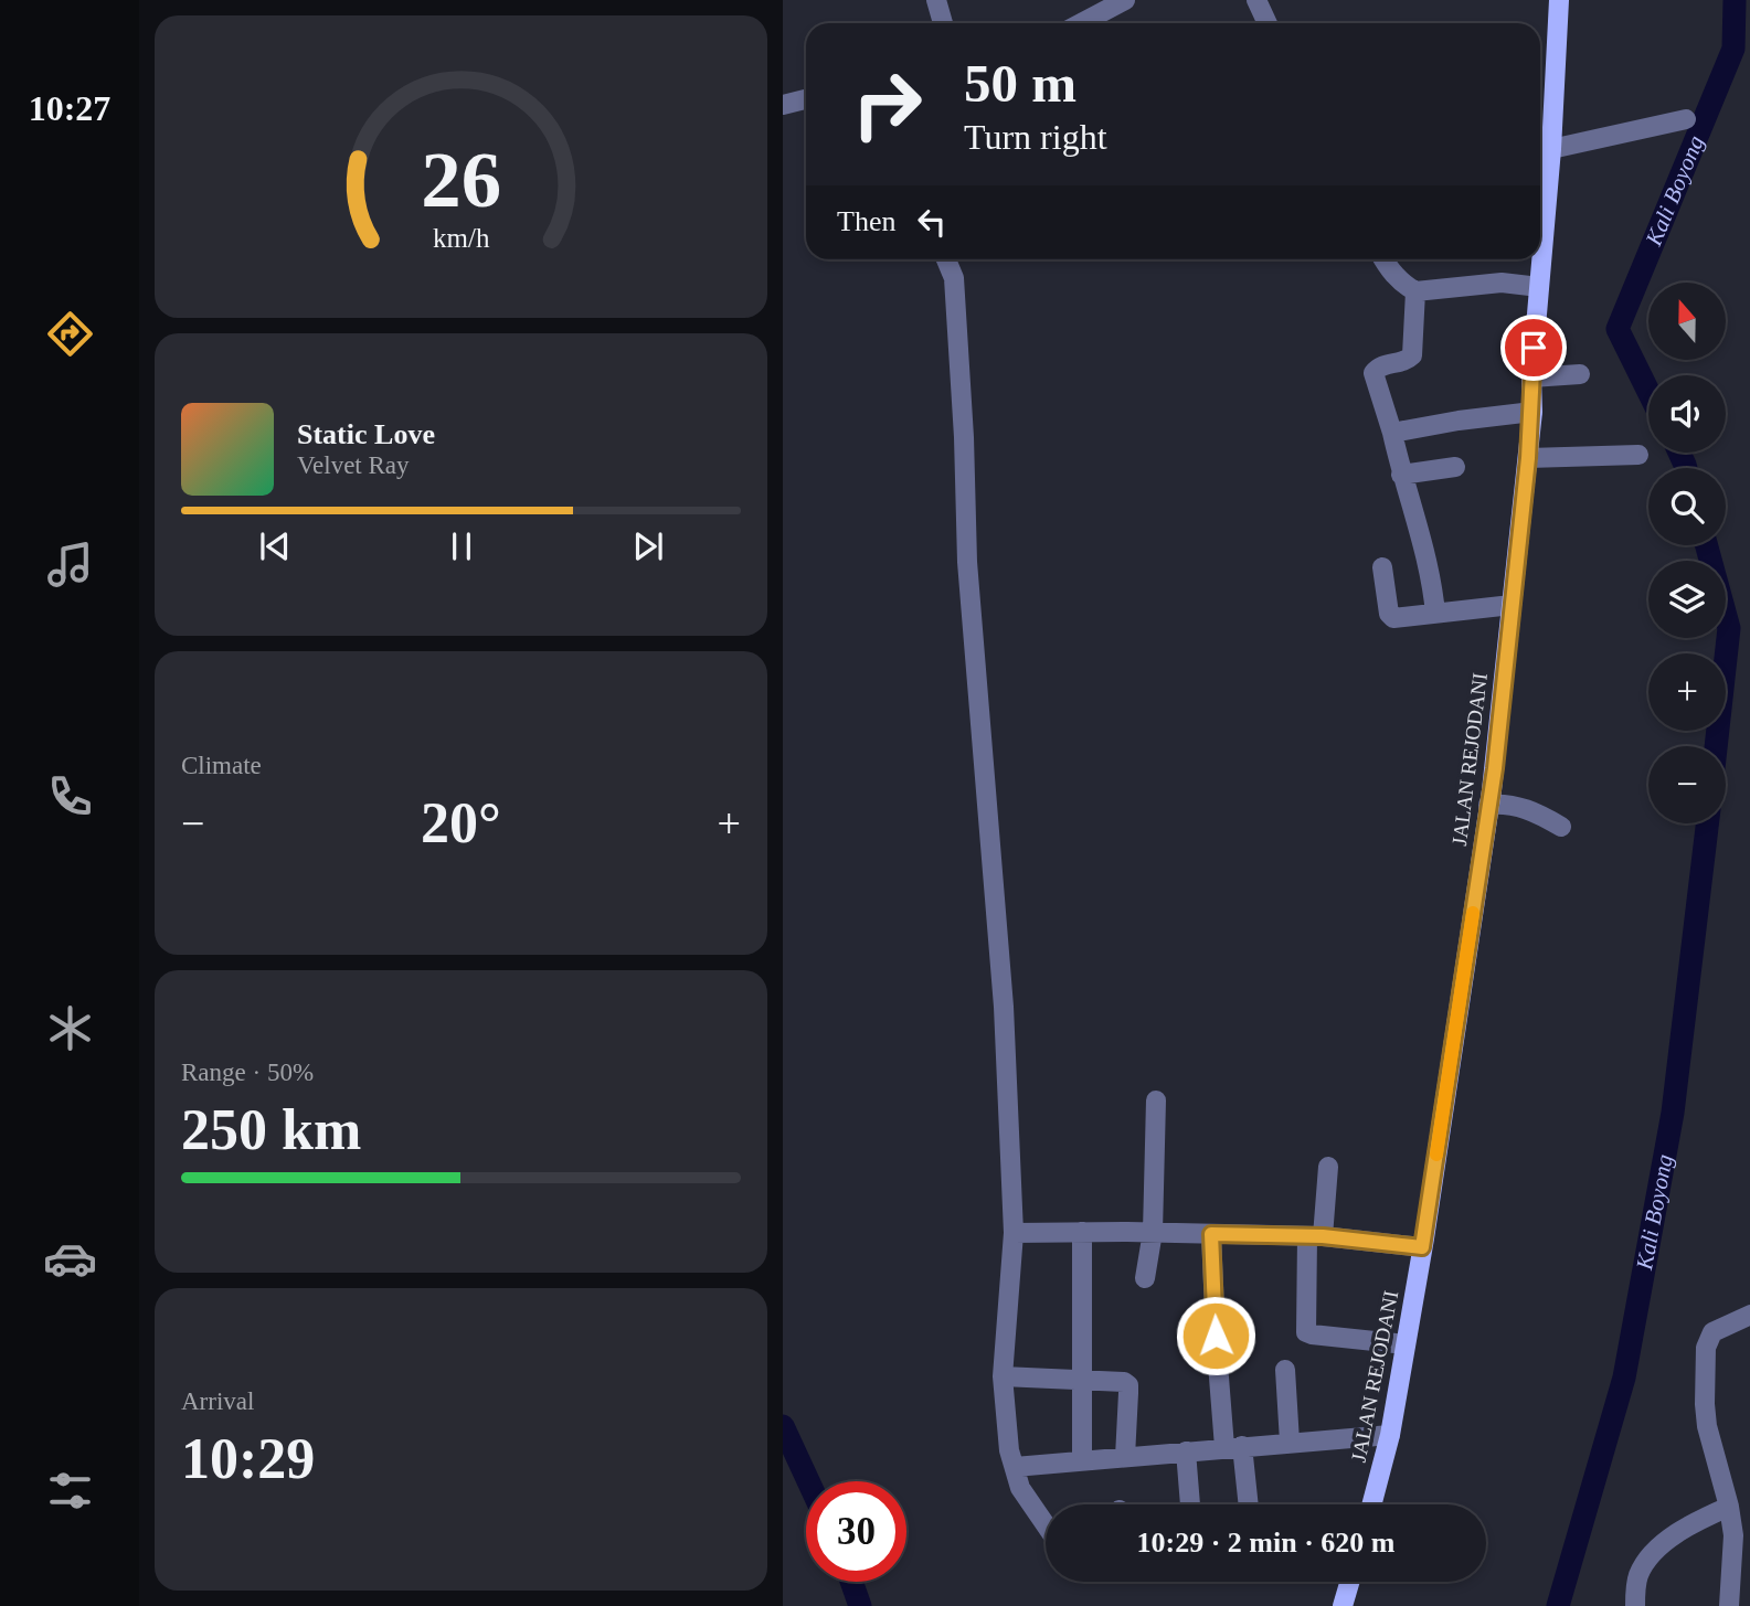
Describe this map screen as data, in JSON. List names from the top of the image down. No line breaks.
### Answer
{"streets":{"main road":["JALAN REJODANI"]},"water":["Kali Boyong"],"north":"top","page":{"tabs":"10:27","turn":["50 m","Turn right"],"then":"Then","map_buttons":["+","−"],"song":["Static Love","Velvet Ray"],"tile":["Climate",["Range · 50%","250 km"],["Arrival","10:29"]],"heat":["−","20°","+"],"limit":"30","trip":"10:29 · 2 min · 620 m","gauge":["26","km/h"]}}
